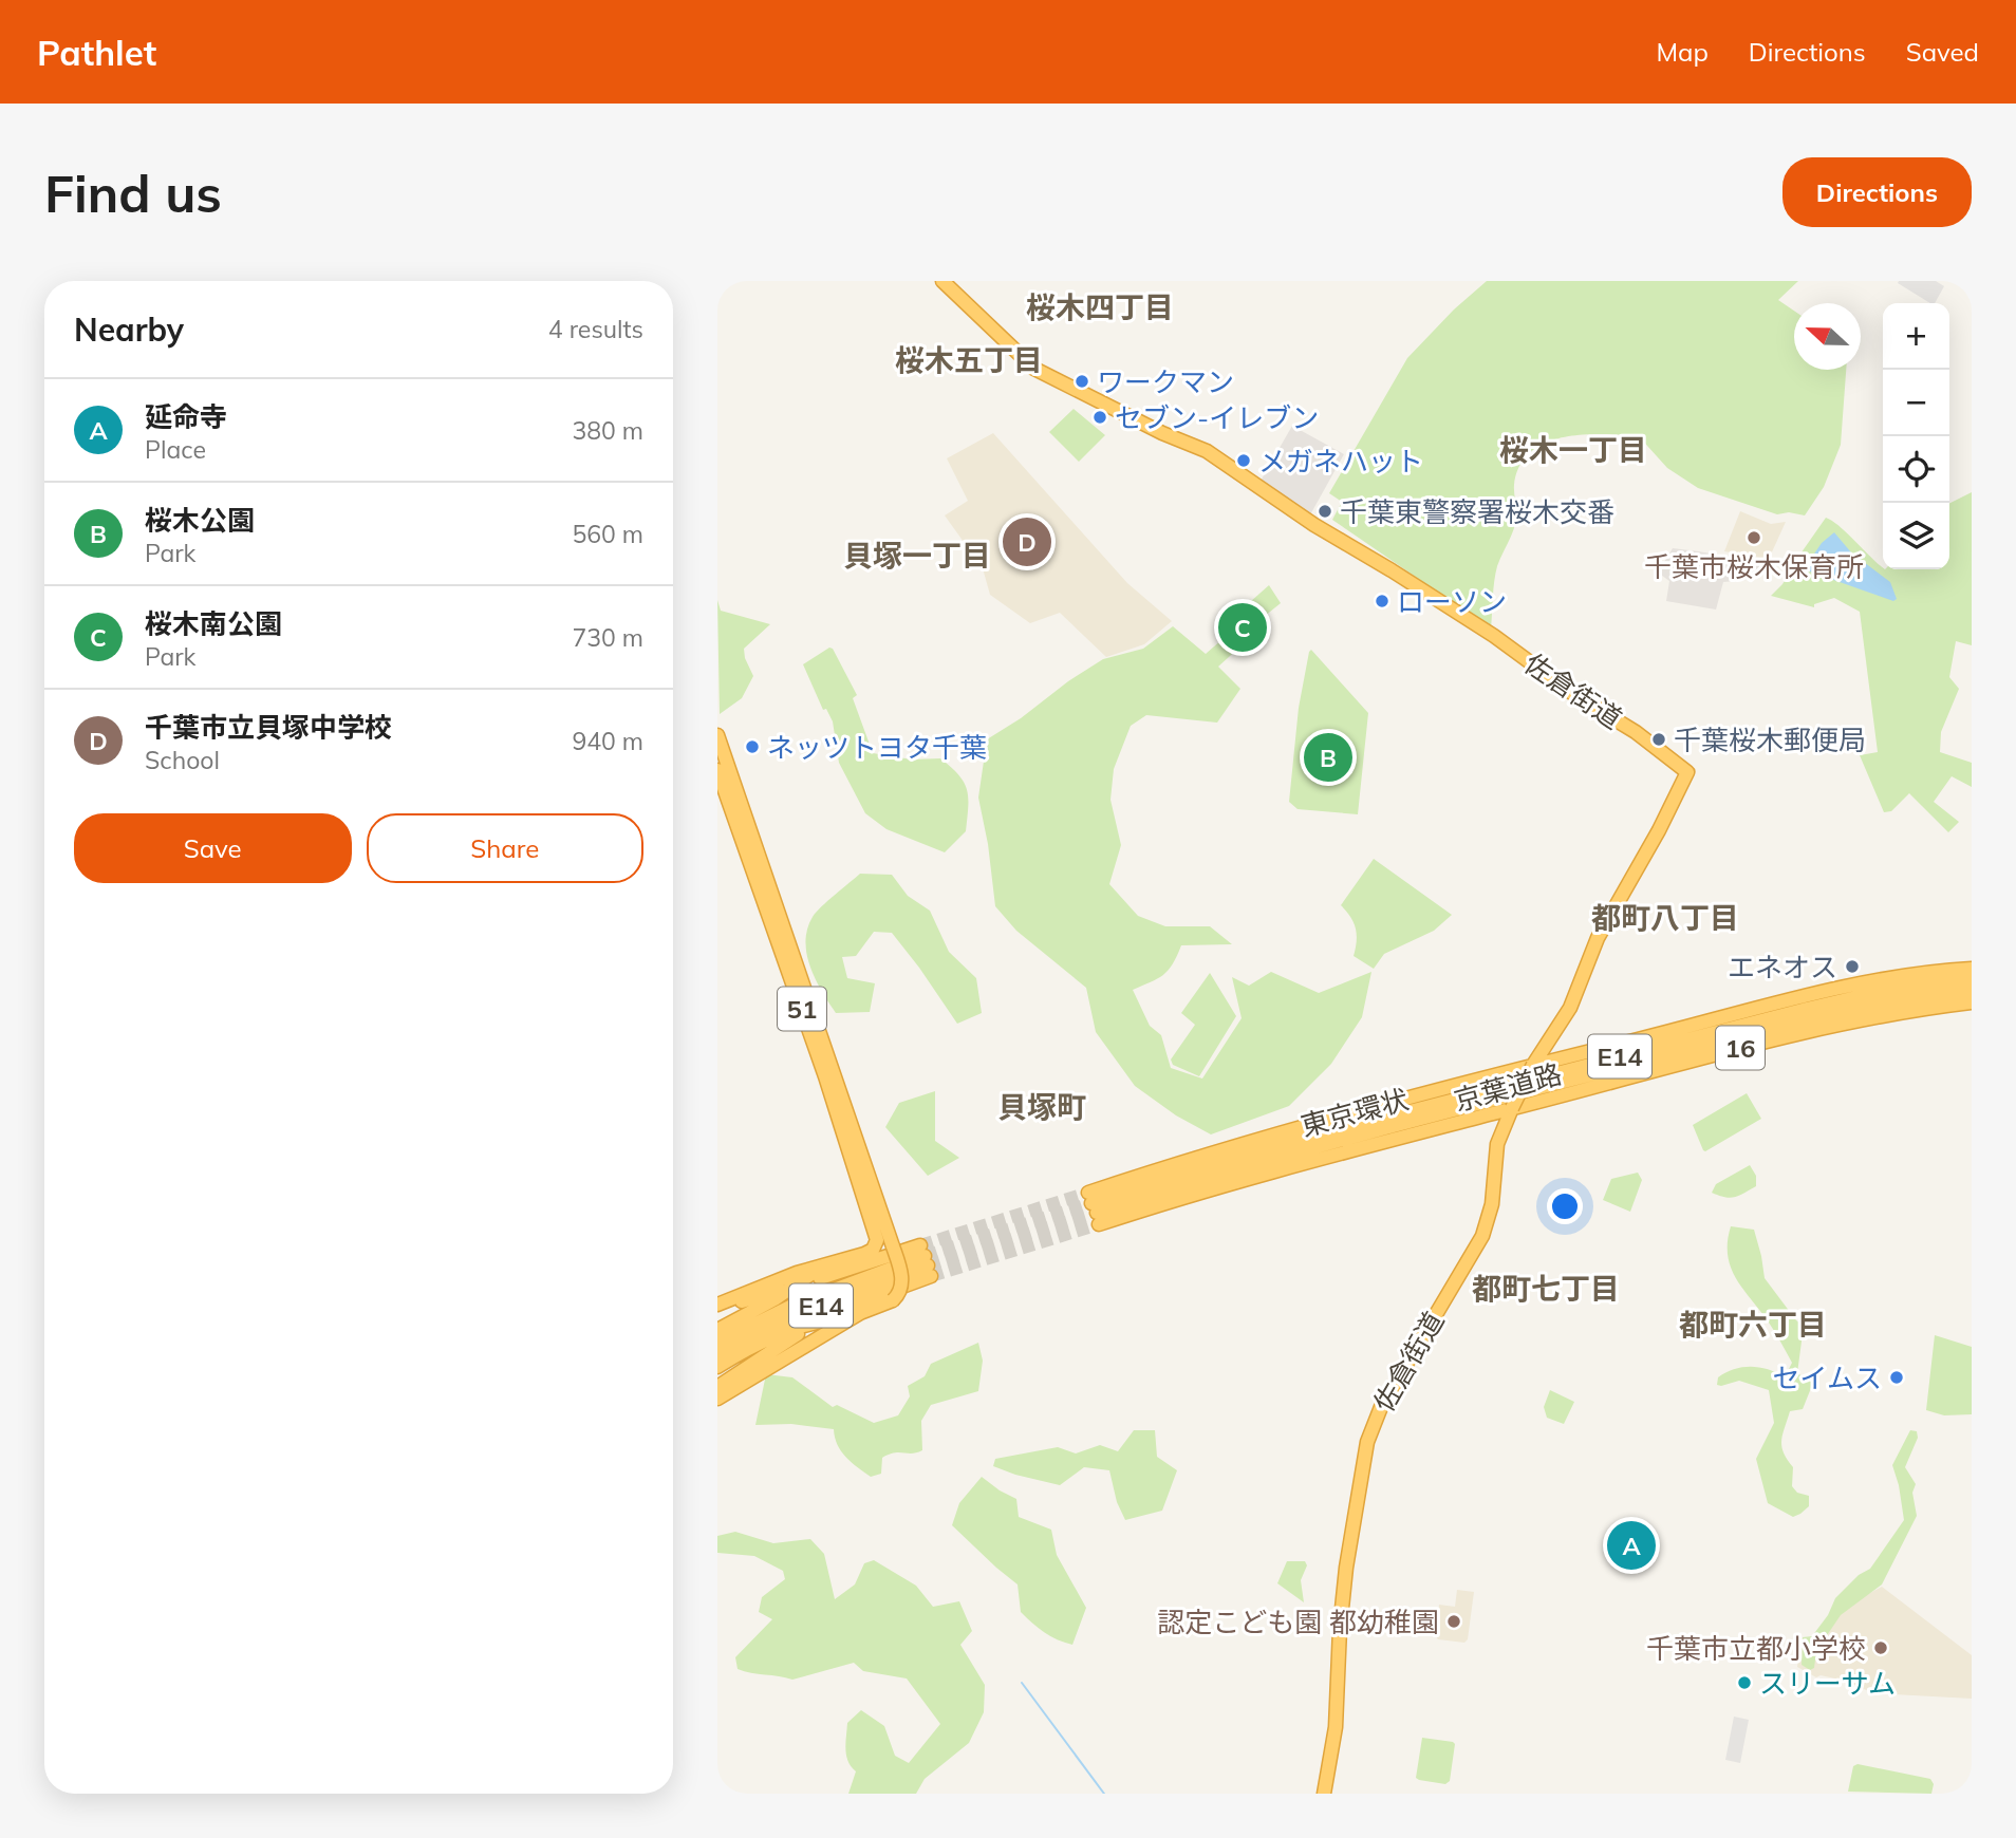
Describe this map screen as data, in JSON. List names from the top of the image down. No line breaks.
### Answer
{"streets":{"highway":["佐倉街道","51","16","E14","京葉道路","東京環状"]},"crossings":[["佐倉街道","東京環状"],["京葉道路","東京環状"]],"districts":["桜木四丁目","桜木五丁目","桜木一丁目","貝塚一丁目","都町八丁目","貝塚町","都町七丁目","都町六丁目"],"places":["ワークマン","セブン-イレブン","メガネハット","千葉東警察署桜木交番","千葉市桜木保育所","ローソン","千葉桜木郵便局","ネッツトヨタ千葉","エネオス","セイムス","認定こども園 都幼稚園","千葉市立都小学校","スリーサム"],"north":"left","page":{"header":"Pathlet","nav":["Map","Directions","Saved"],"buttons":["Directions",["Save","Share"]],"title":"Find us","heading":["Nearby","4 results"],"map_buttons":["+","−"],"list":[{"mark":"A","name":"延命寺","note":"Place","value":"380 m"},{"mark":"B","name":"桜木公園","note":"Park","value":"560 m"},{"mark":"C","name":"桜木南公園","note":"Park","value":"730 m"},{"mark":"D","name":"千葉市立貝塚中学校","note":"School","value":"940 m"}],"pins":["D","C","B","A"]}}
